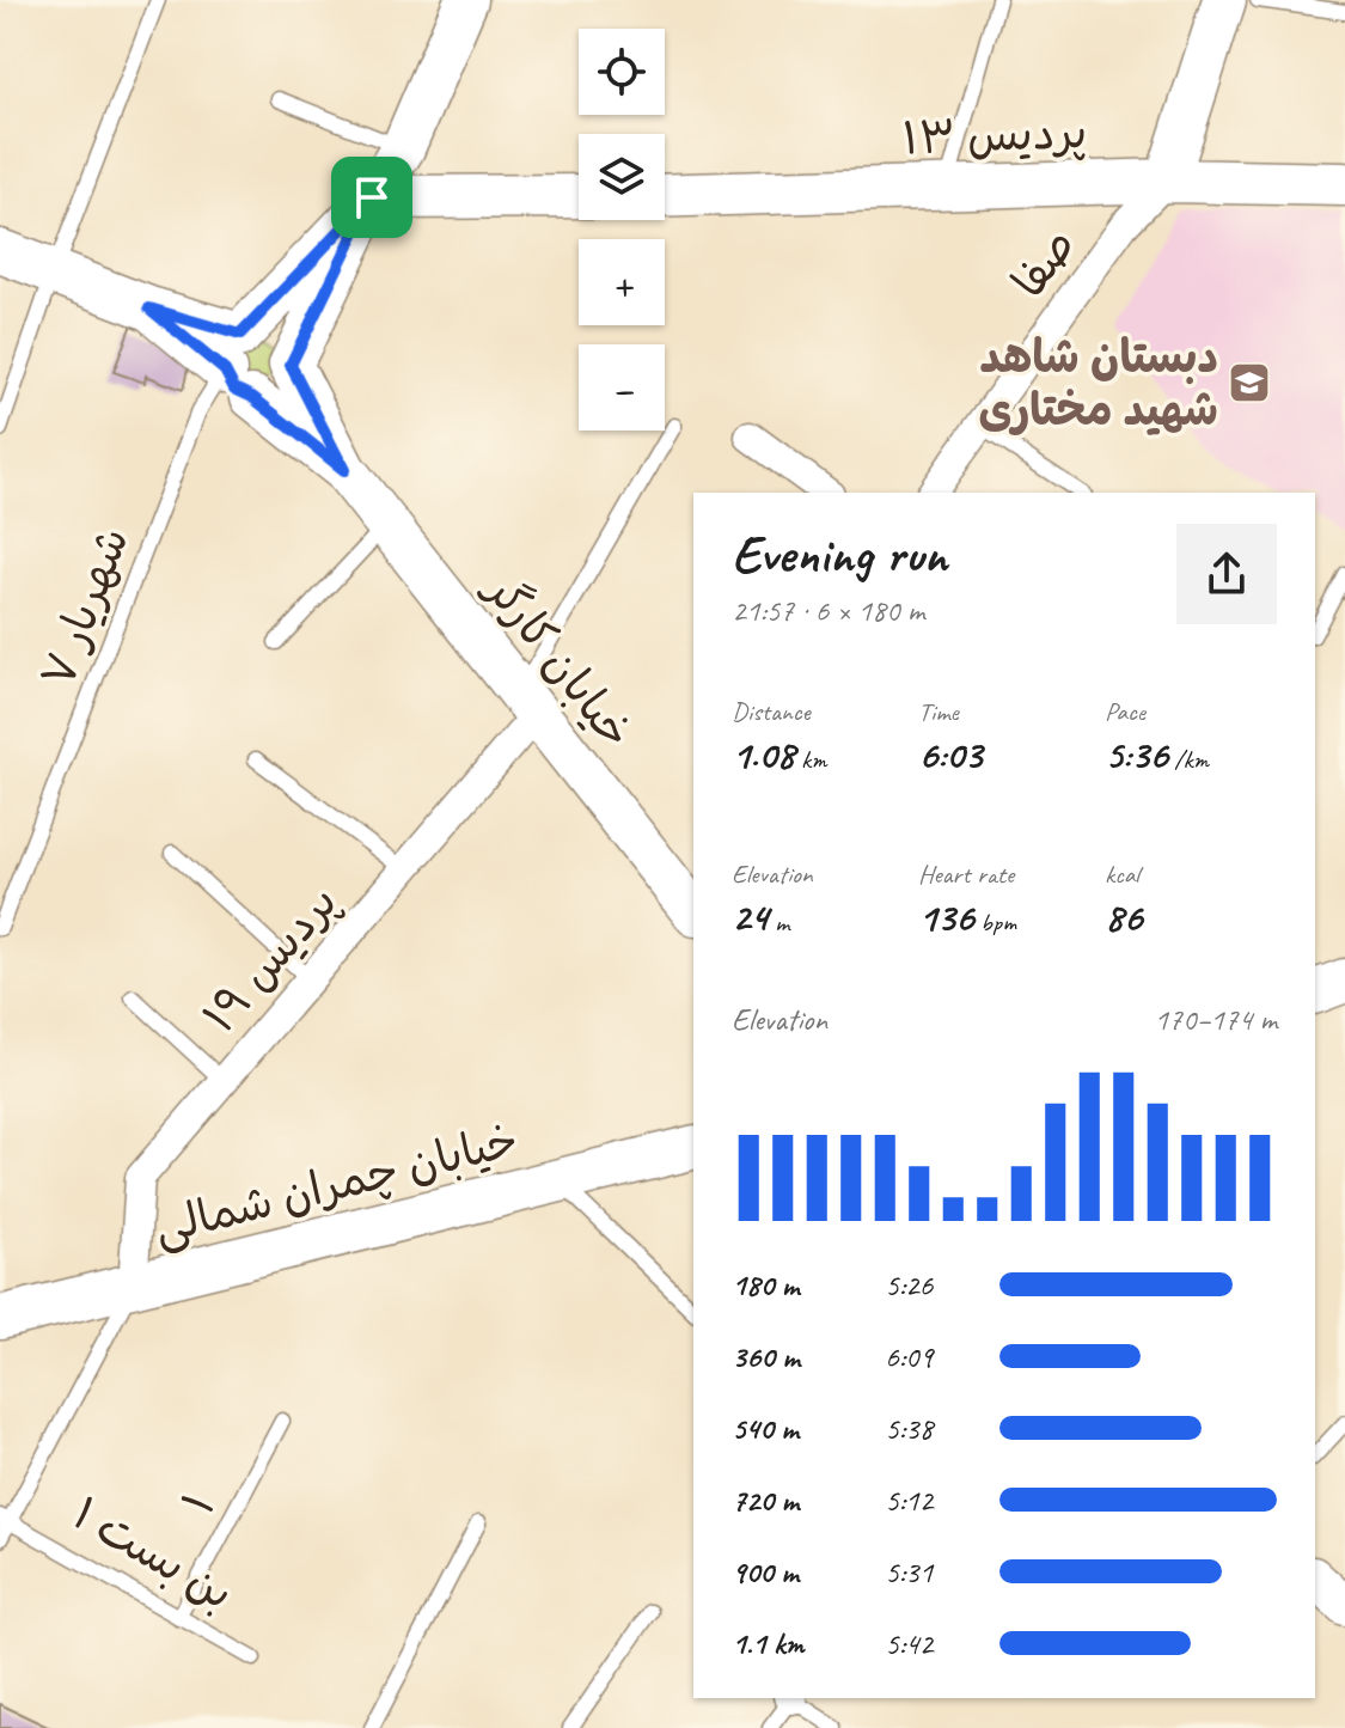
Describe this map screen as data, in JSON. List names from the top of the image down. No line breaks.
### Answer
{"streets":{"main road":["پردیس ۱۳","خیابان کارگر","خیابان چمران شمالی"],"street":["صفا","پردیس ۱۹"],"lane":["شهریار ۷","۱","بن بست ۱"]},"crossings":[["پردیس ۱۳","صفا"],["شهریار ۷","خیابان کارگر"],["خیابان کارگر","پردیس ۱۹"],["پردیس ۱۹","خیابان چمران شمالی"],["۱","بن بست ۱"]],"places":{"school or university":["دبستان شاهد شهید مختاری"]},"page":{"map_buttons":["+","−"],"heading":["Evening run","21:57 · 6 × 180 m"],"stats":[["Distance","1.08 km"],["Time","6:03"],["Pace","5:36 /km"],["Elevation","24 m"],["Heart rate","136 bpm"],["kcal","86"]],"chart":["Elevation","170–174 m"],"list":[{"name":"180 m","note":"5:26"},{"name":"360 m","note":"6:09"},{"name":"540 m","note":"5:38"},{"name":"720 m","note":"5:12"},{"name":"900 m","note":"5:31"},{"name":"1.1 km","note":"5:42"}]}}
